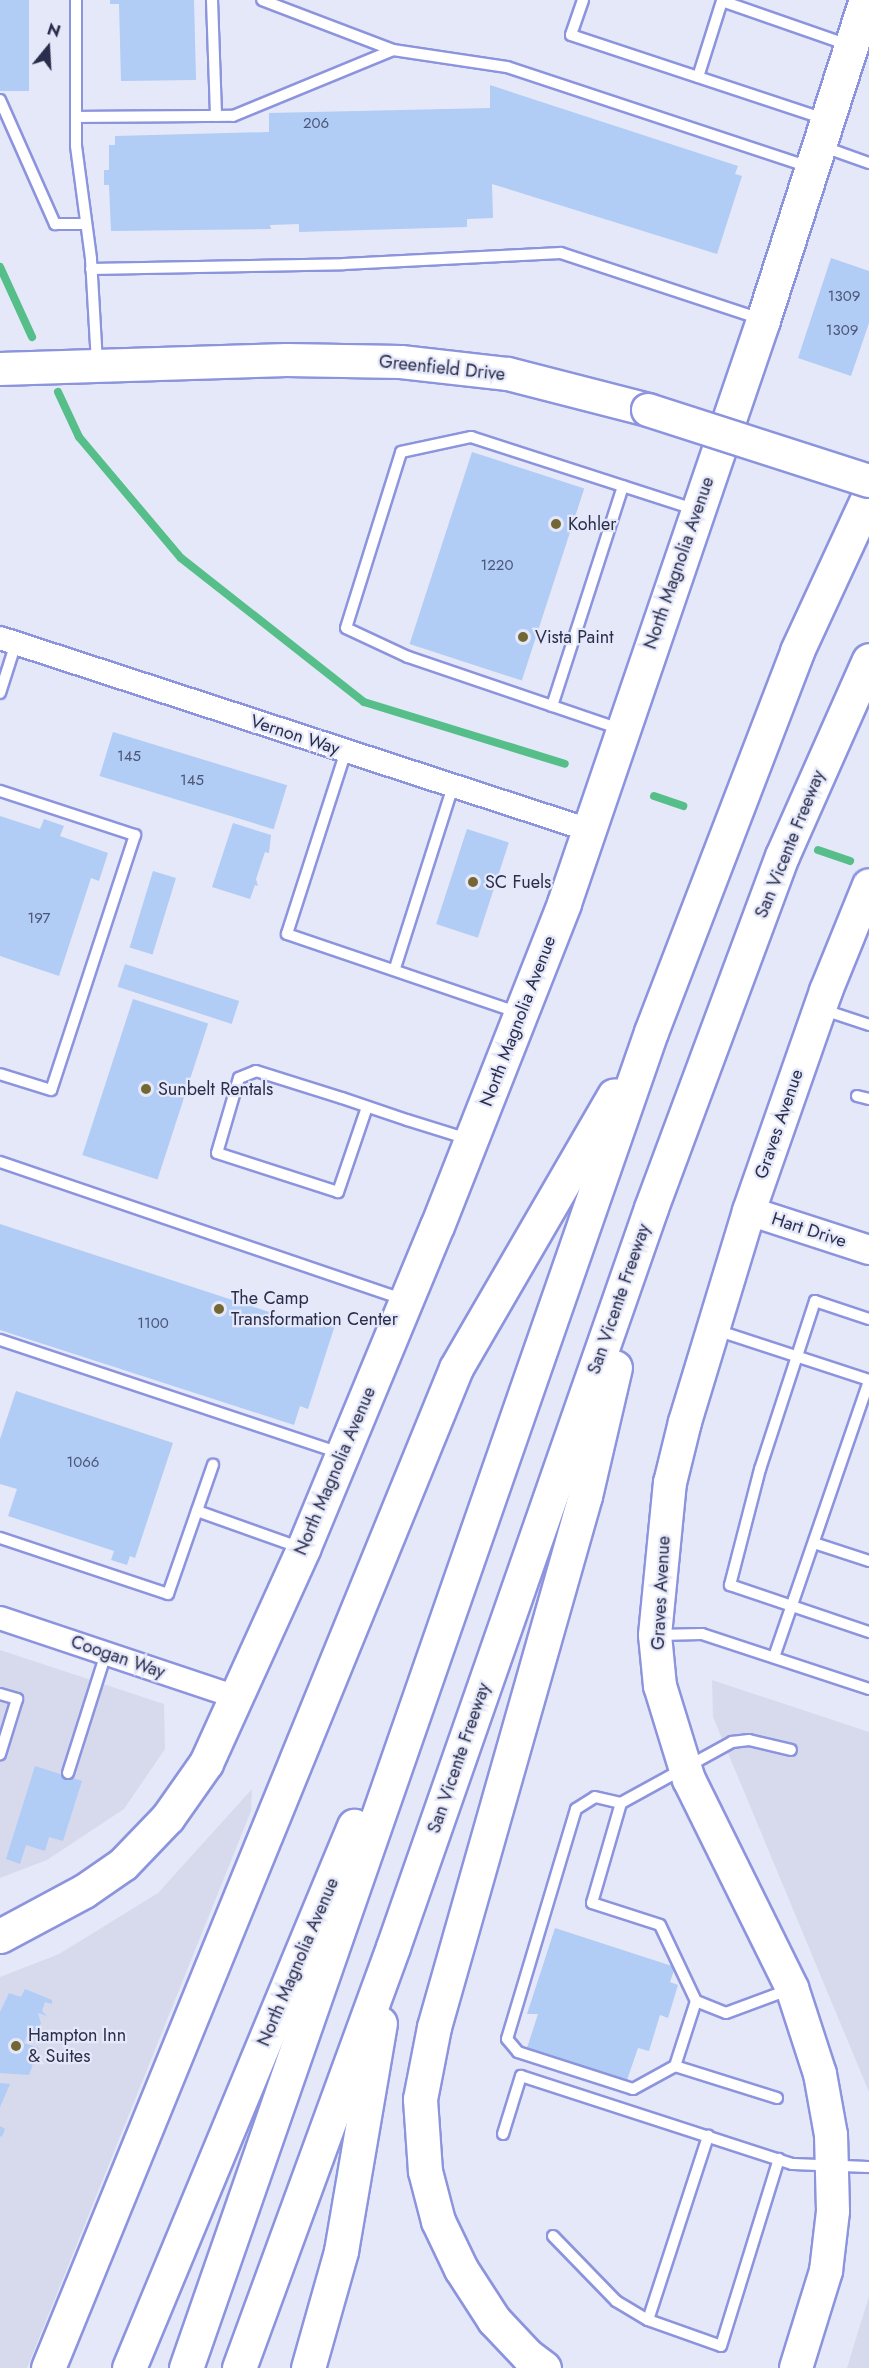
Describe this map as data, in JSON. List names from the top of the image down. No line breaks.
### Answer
{"streets":{"main road":["Greenfield Drive","North Magnolia Avenue","San Vicente Freeway","Graves Avenue"],"street":["Vernon Way","Hart Drive","Coogan Way"]},"crossings":[["North Magnolia Avenue","Vernon Way"],["North Magnolia Avenue","Coogan Way"],["Graves Avenue","Hart Drive"]],"places":["Kohler","Vista Paint","SC Fuels","Sunbelt Rentals","The Camp Transformation Center","Hampton Inn & Suites"],"house_numbers":["206","1309","1309","1220","145","145","197","1100","1066"],"north":"top"}
